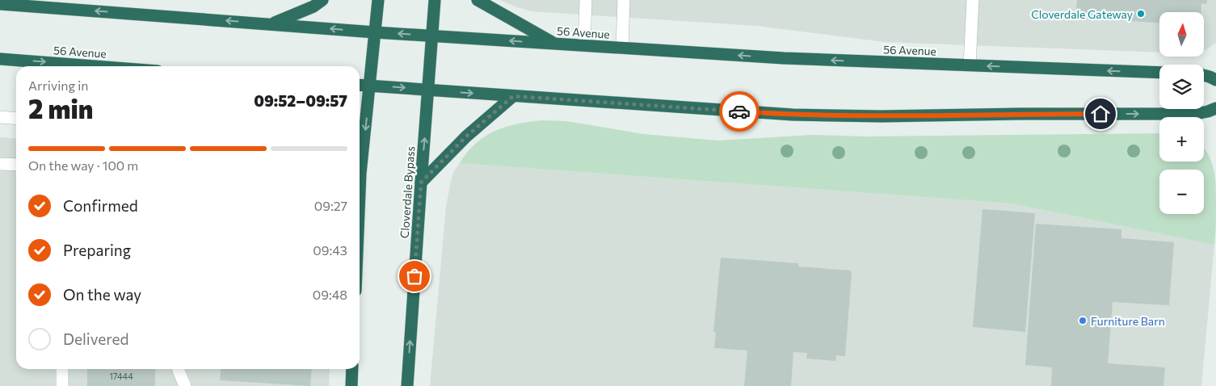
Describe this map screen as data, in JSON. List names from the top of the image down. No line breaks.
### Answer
{"streets":{"highway":["56 Avenue","Cloverdale Bypass"]},"crossings":[["56 Avenue","Cloverdale Bypass"]],"one_way":["Cloverdale Bypass"],"places":["Cloverdale Gateway","Furniture Barn"],"house_numbers":["17444"],"north":"top","page":{"map_buttons":["+","−"],"heading":["2 min","Arriving in","09:52–09:57"],"bar":"On the way · 100 m","list":[["Confirmed","09:27"],["Preparing","09:43"],["On the way","09:48"],"Delivered"]}}
